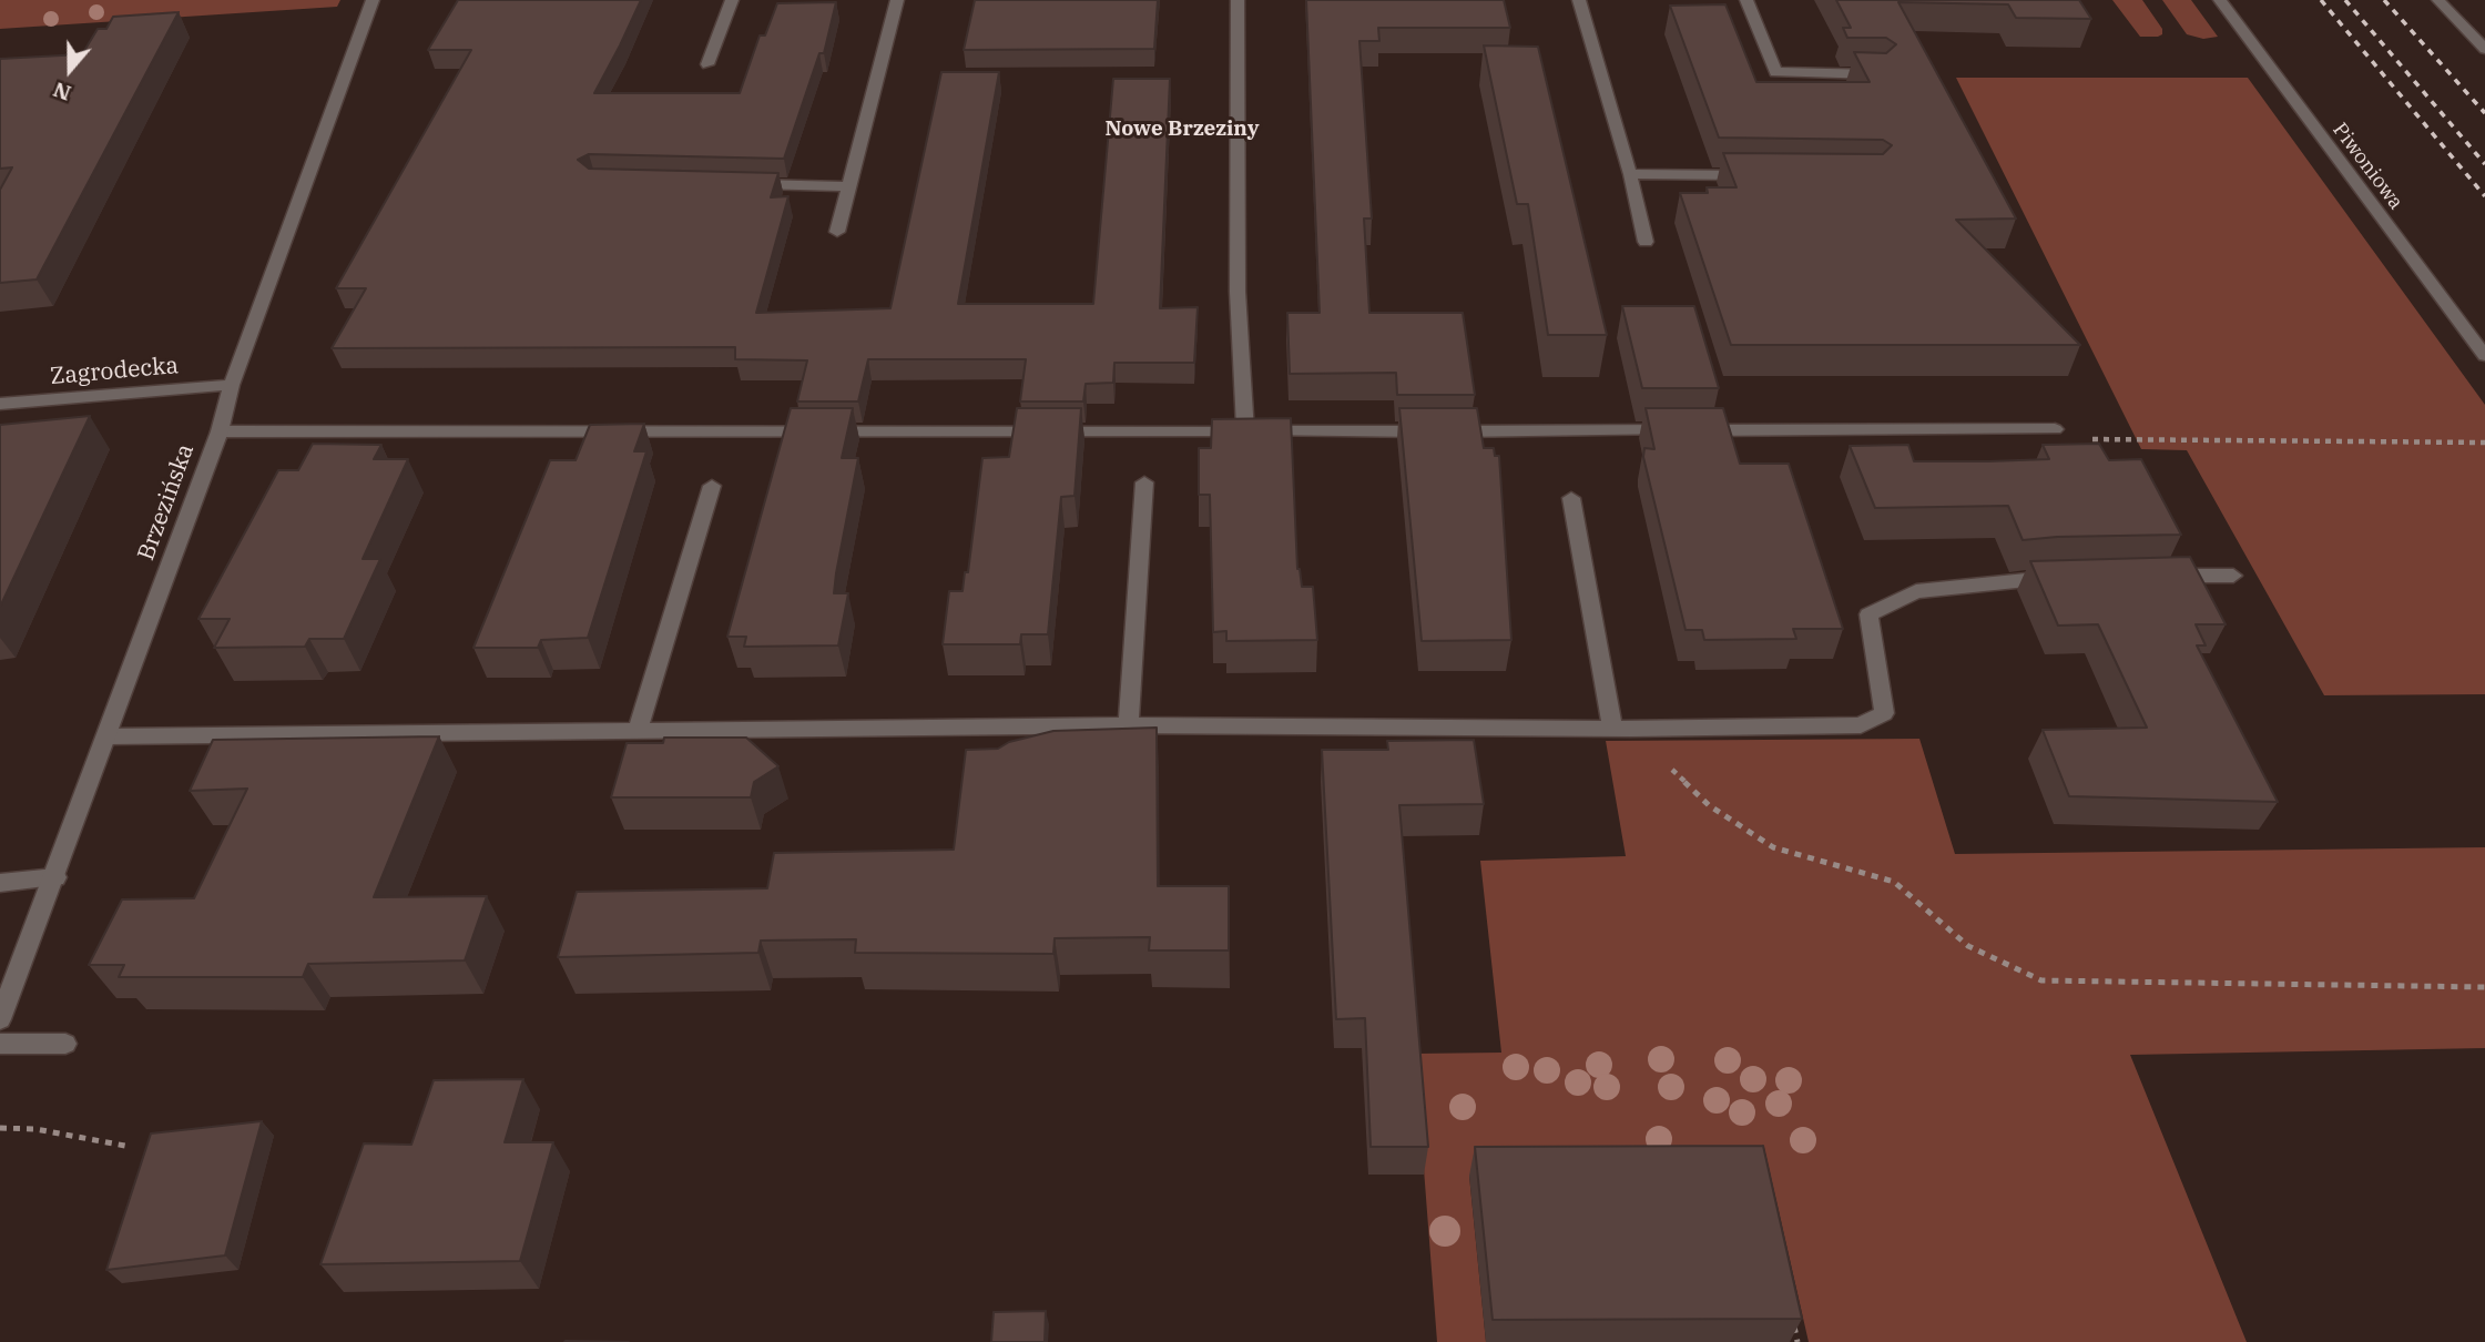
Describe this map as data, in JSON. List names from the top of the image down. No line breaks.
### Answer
{"streets":{"street":["Piwoniowa","Zagrodecka","Brzezińska"]},"crossings":[["Zagrodecka","Brzezińska"]],"districts":["Nowe Brzeziny"],"north":"bottom"}
